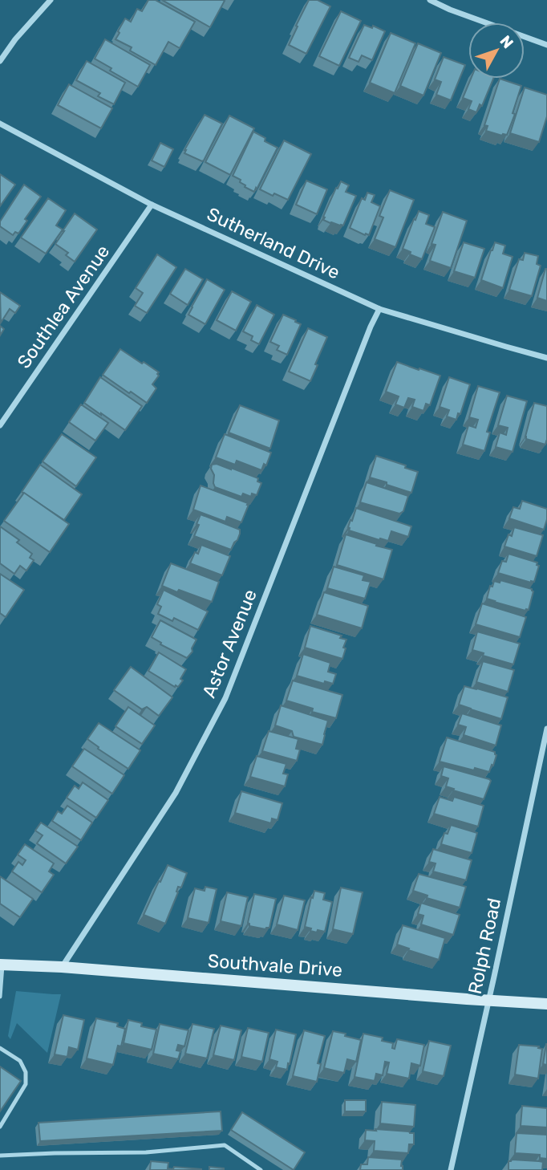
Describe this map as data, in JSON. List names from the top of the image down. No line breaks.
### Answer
{"streets":{"street":["Sutherland Drive","Southlea Avenue","Astor Avenue","Rolph Road","Southvale Drive"]},"crossings":[["Sutherland Drive","Southlea Avenue"],["Sutherland Drive","Astor Avenue"],["Astor Avenue","Southvale Drive"],["Rolph Road","Southvale Drive"]],"north":"top right"}
